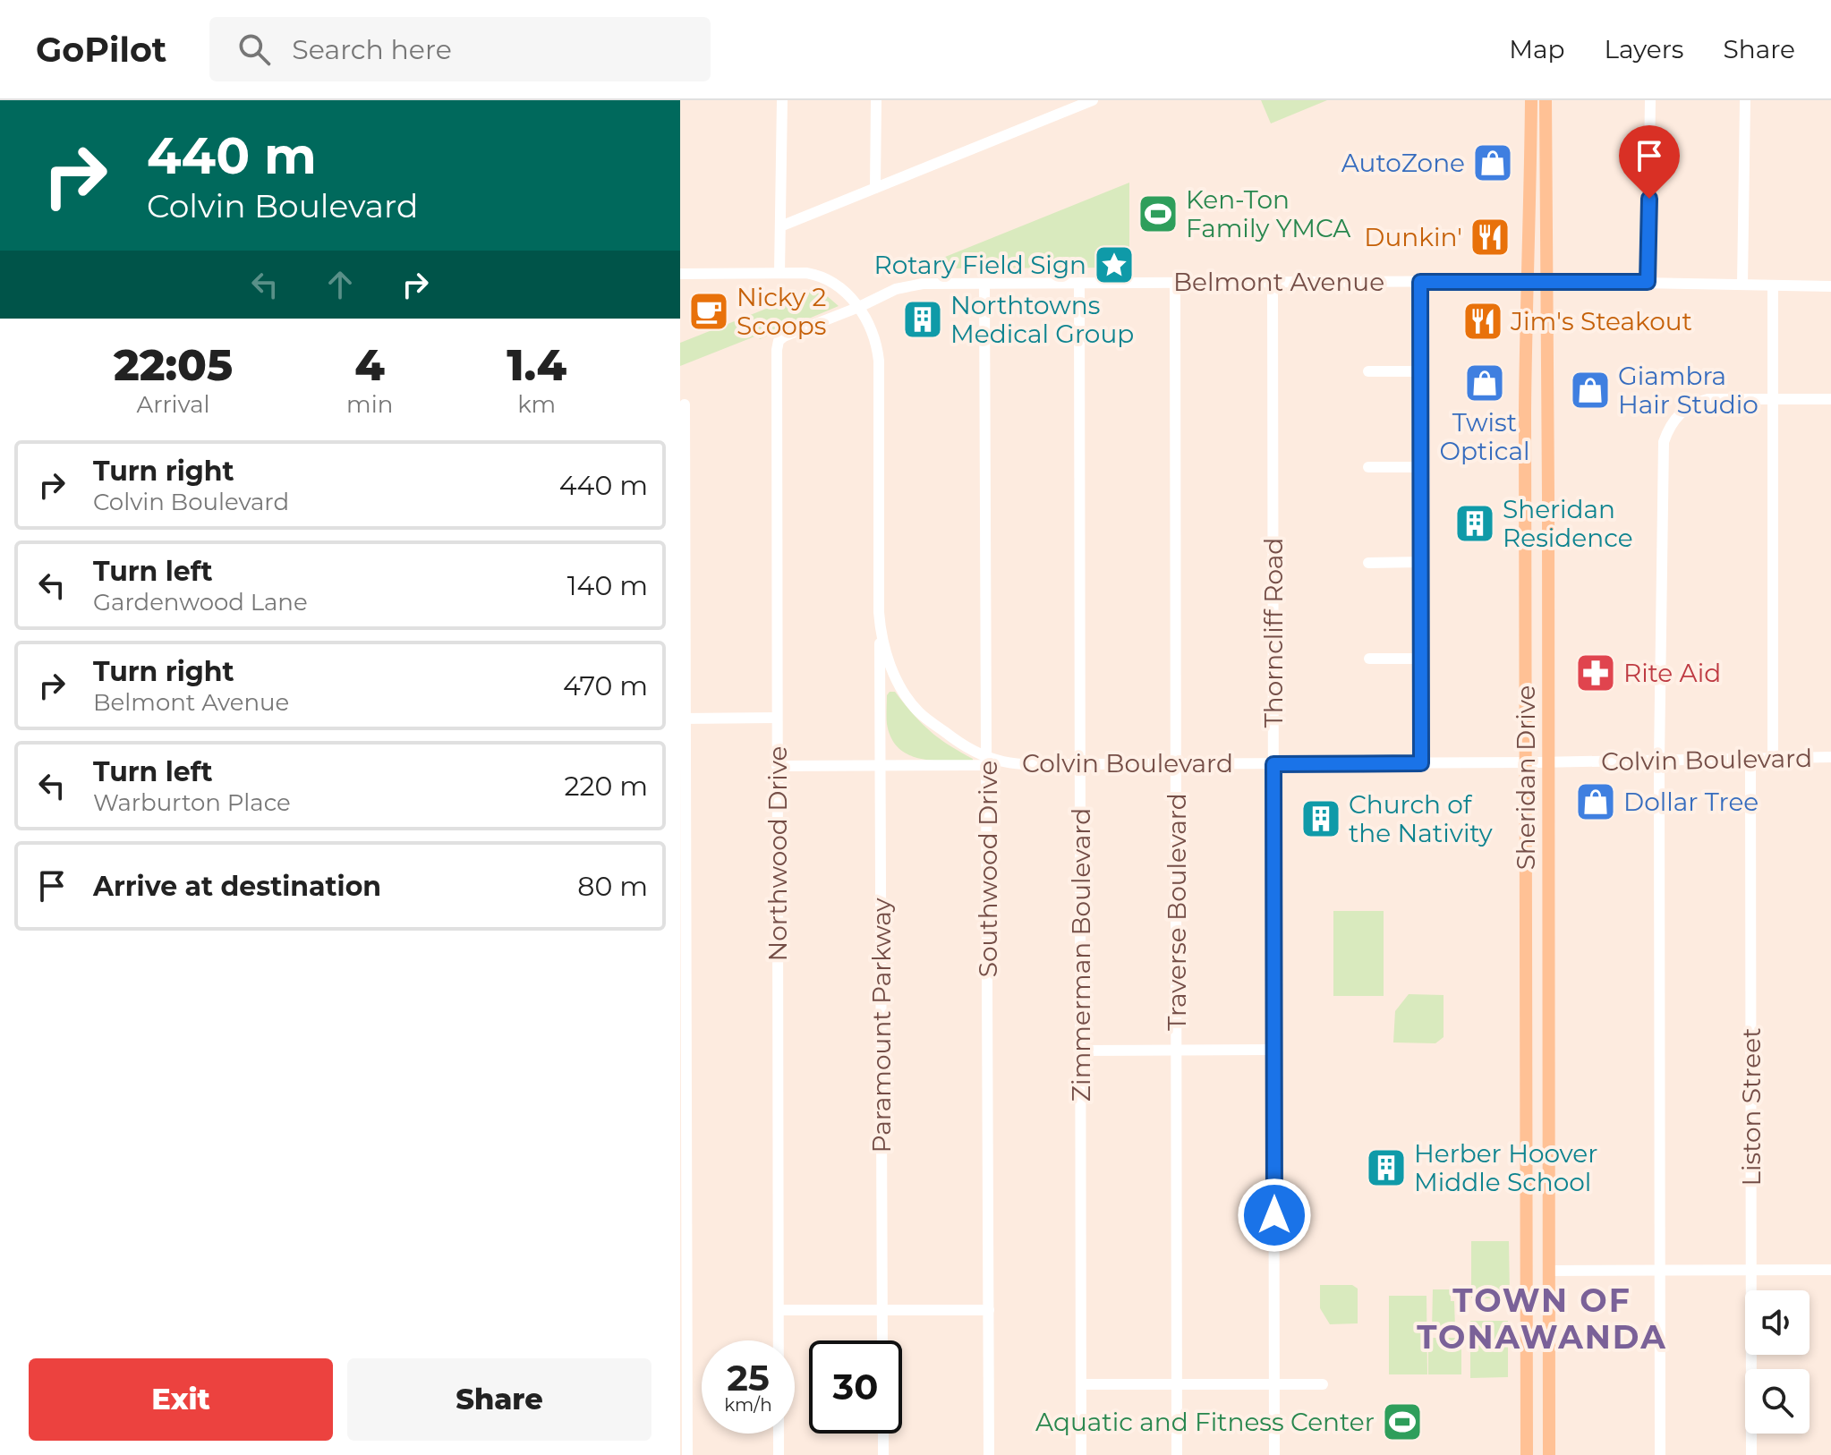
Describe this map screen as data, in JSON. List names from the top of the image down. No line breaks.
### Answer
{"streets":{"main road":["Sheridan Drive"],"street":["Belmont Avenue","Thorncliff Road","Colvin Boulevard","Northwood Drive","Southwood Drive","Traverse Boulevard","Zimmerman Boulevard","Paramount Parkway","Liston Street"]},"crossings":[["Belmont Avenue","Thorncliff Road"],["Belmont Avenue","Colvin Boulevard"],["Belmont Avenue","Sheridan Drive"],["Belmont Avenue","Northwood Drive"],["Belmont Avenue","Southwood Drive"],["Belmont Avenue","Traverse Boulevard"],["Belmont Avenue","Zimmerman Boulevard"],["Thorncliff Road","Colvin Boulevard"],["Colvin Boulevard","Sheridan Drive"],["Colvin Boulevard","Northwood Drive"],["Colvin Boulevard","Southwood Drive"],["Colvin Boulevard","Traverse Boulevard"],["Colvin Boulevard","Zimmerman Boulevard"],["Colvin Boulevard","Paramount Parkway"],["Colvin Boulevard","Liston Street"]],"districts":["TOWN OF TONAWANDA"],"places":{"shop":["AutoZone","Twist Optical","Giambra Hair Studio","Dollar Tree"],"sports":["Ken-Ton Family YMCA","Aquatic and Fitness Center"],"restaurant":["Dunkin'","Jim's Steakout"],"place":["Rotary Field Sign"],"cafe":["Nicky 2 Scoops"],"building":["Northtowns Medical Group","Sheridan Residence","Church of the Nativity","Herber Hoover Middle School"],"pharmacy":["Rite Aid"]},"page":{"header":"GoPilot","search":"Search here","nav":["Map","Layers","Share"],"turn":["440 m","Colvin Boulevard"],"eta":["22:05","Arrival","4","min","1.4","km"],"list":[{"name":"Turn right","note":"Colvin Boulevard","value":"440 m"},{"name":"Turn left","note":"Gardenwood Lane","value":"140 m"},{"name":"Turn right","note":"Belmont Avenue","value":"470 m"},{"name":"Turn left","note":"Warburton Place","value":"220 m"},{"name":"Arrive at destination","value":"80 m"}],"speed":"25 km/h","limit":"30","buttons":["Exit","Share"]}}
